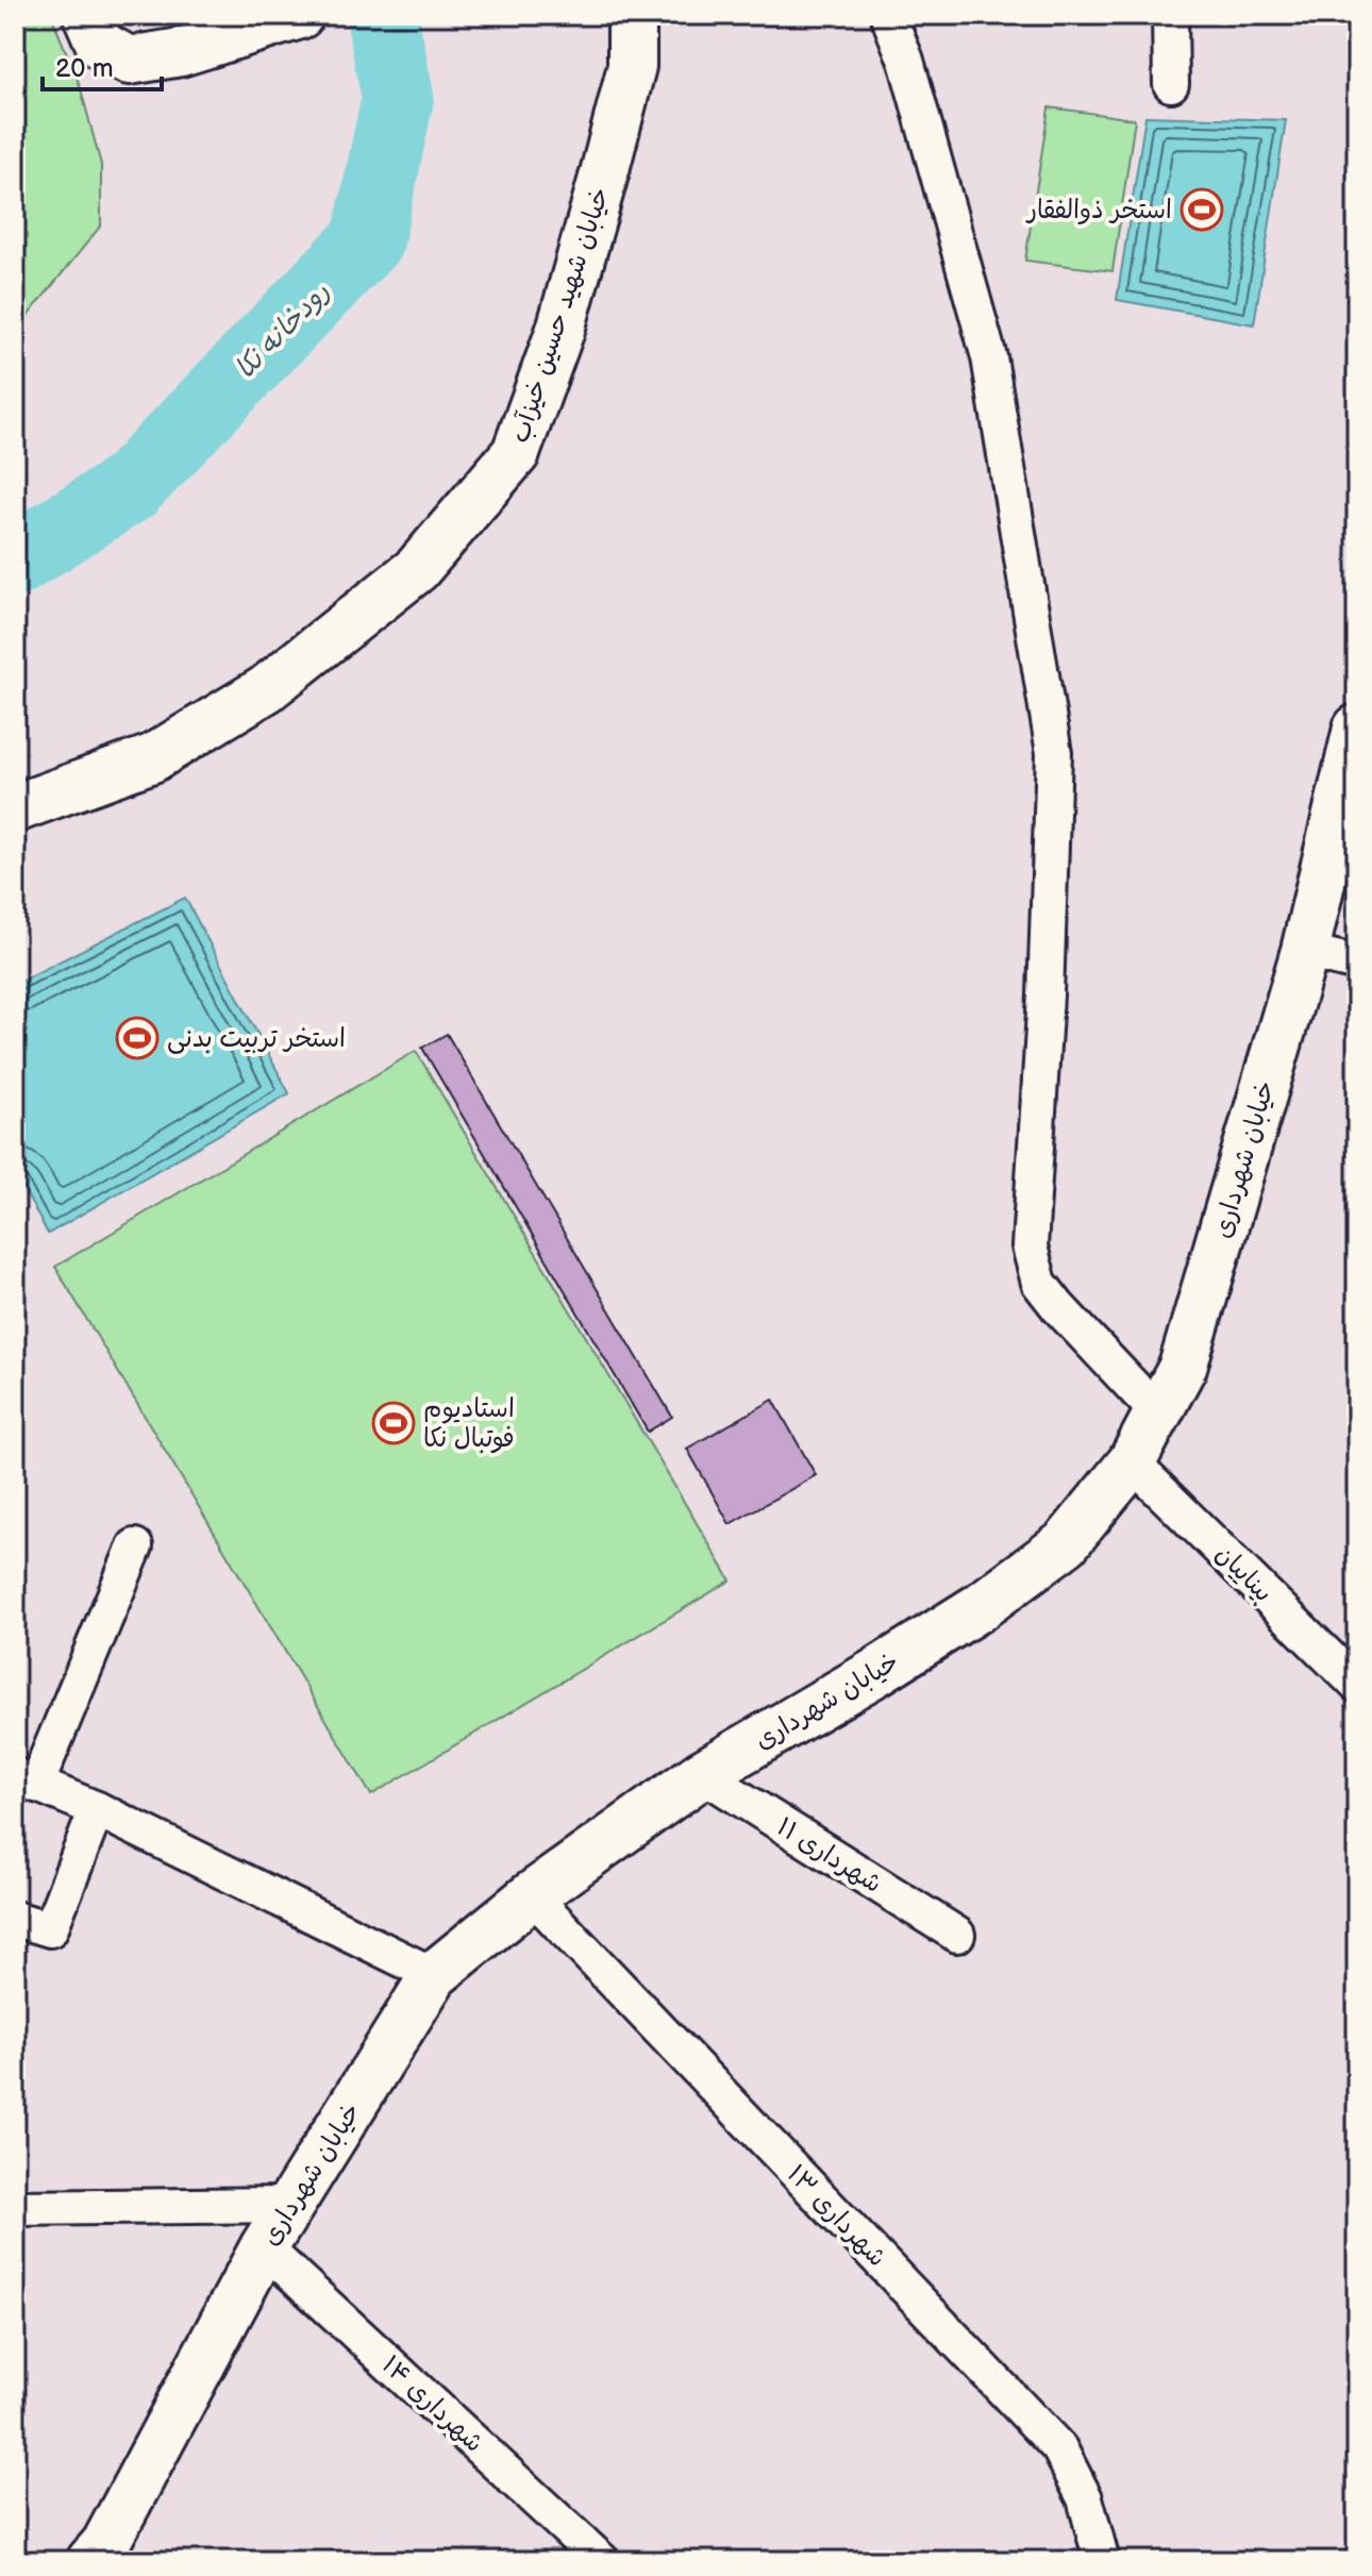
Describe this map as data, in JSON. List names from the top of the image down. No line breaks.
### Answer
{"streets":{"street":["خیابان شهید حسین خیزآب","خیابان شهرداری","بیناییان","شهرداری ۱۱","شهرداری ۱۳","شهرداری ۱۴"]},"crossings":[["خیابان شهرداری","بیناییان"],["خیابان شهرداری","شهرداری ۱۱"],["خیابان شهرداری","شهرداری ۱۳"],["خیابان شهرداری","شهرداری ۱۴"]],"water":["رودخانه نکا"],"places":{"sports":["استخر ذوالفقار","استخر تربیت بدنی","استادیوم فوتبال نکا"]},"scale_bar":"20 m"}
